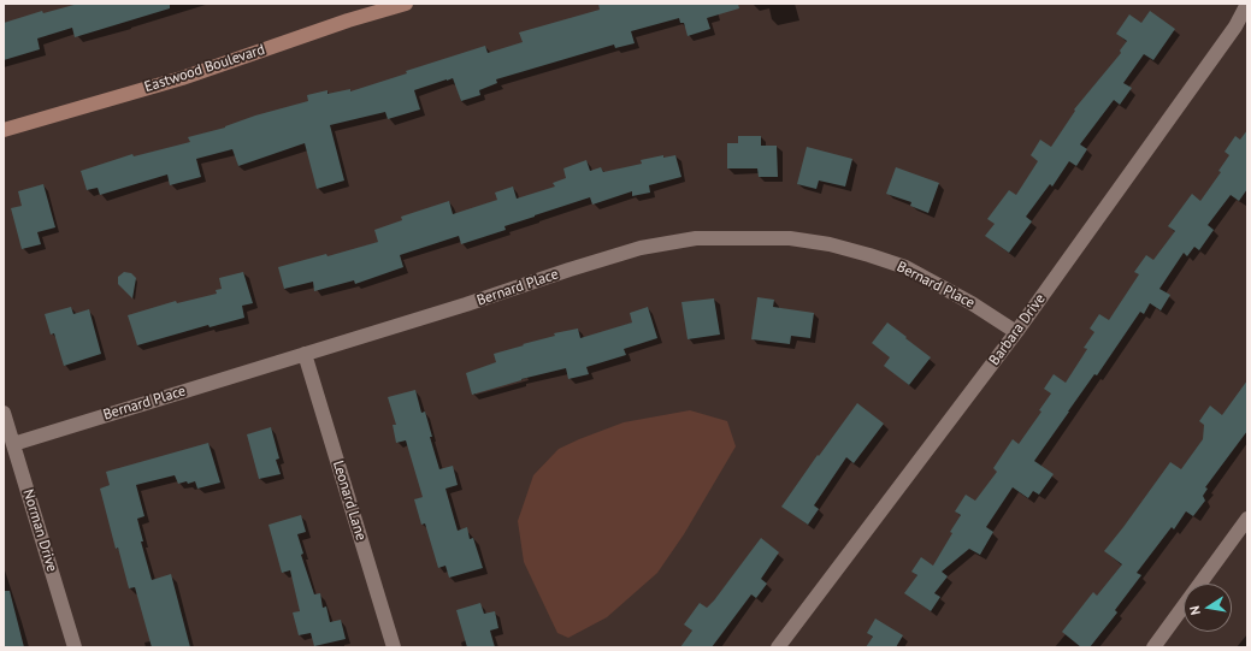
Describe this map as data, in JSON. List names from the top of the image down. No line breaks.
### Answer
{"streets":{"street":["Eastwood Boulevard","Bernard Place","Barbara Drive","Leonard Lane","Norman Drive"]},"crossings":[["Bernard Place","Barbara Drive"],["Bernard Place","Leonard Lane"],["Bernard Place","Norman Drive"]],"north":"left"}
